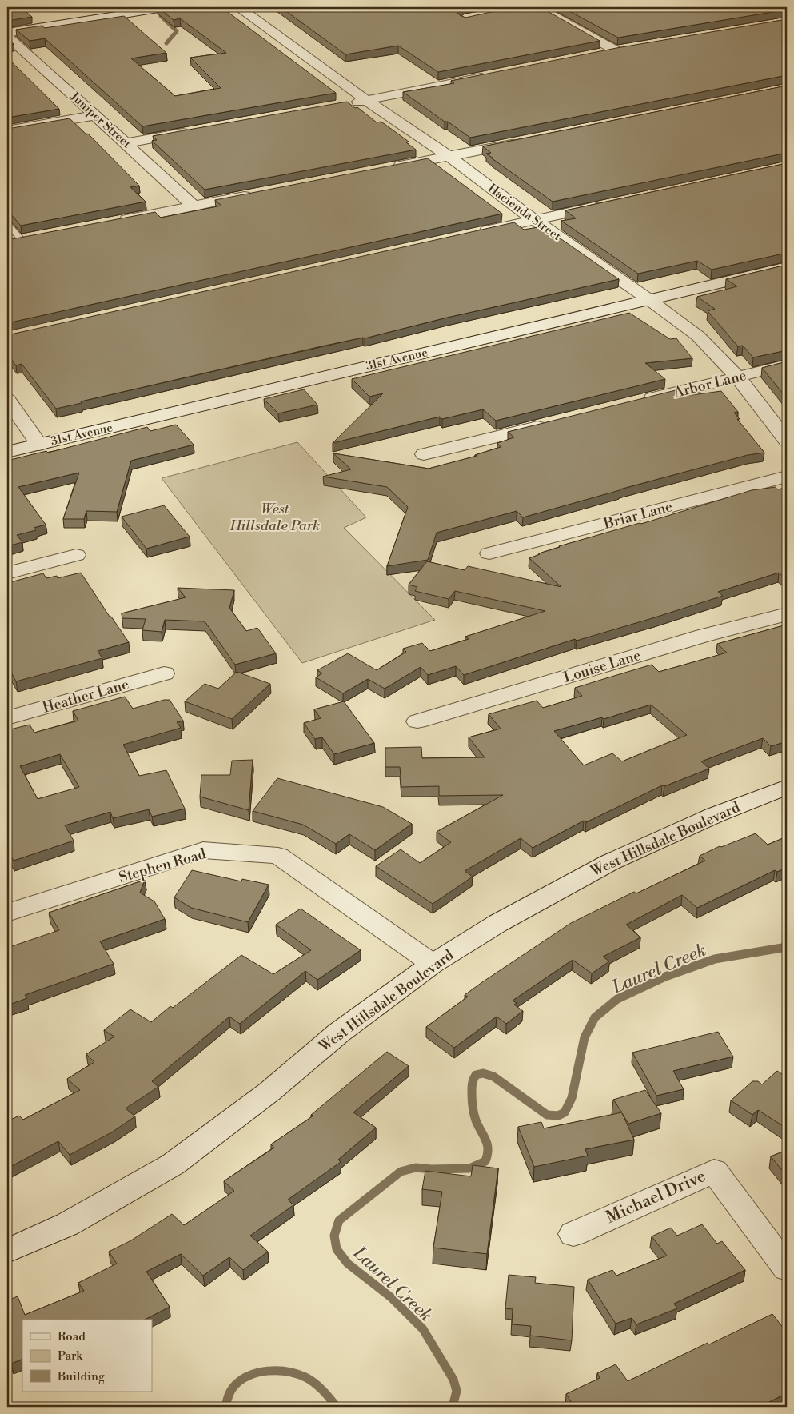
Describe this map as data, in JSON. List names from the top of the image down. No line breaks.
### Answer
{"streets":{"street":["Juniper Street","Hacienda Street","31st Avenue","Arbor Lane","Briar Lane","Louise Lane","Heather Lane","West Hillsdale Boulevard","Stephen Road","Michael Drive"]},"crossings":[["Hacienda Street","31st Avenue"],["Hacienda Street","Arbor Lane"],["West Hillsdale Boulevard","Stephen Road"]],"water":["Laurel Creek"],"parks":["West Hillsdale Park"],"legend":["Road","Park","Building"]}
